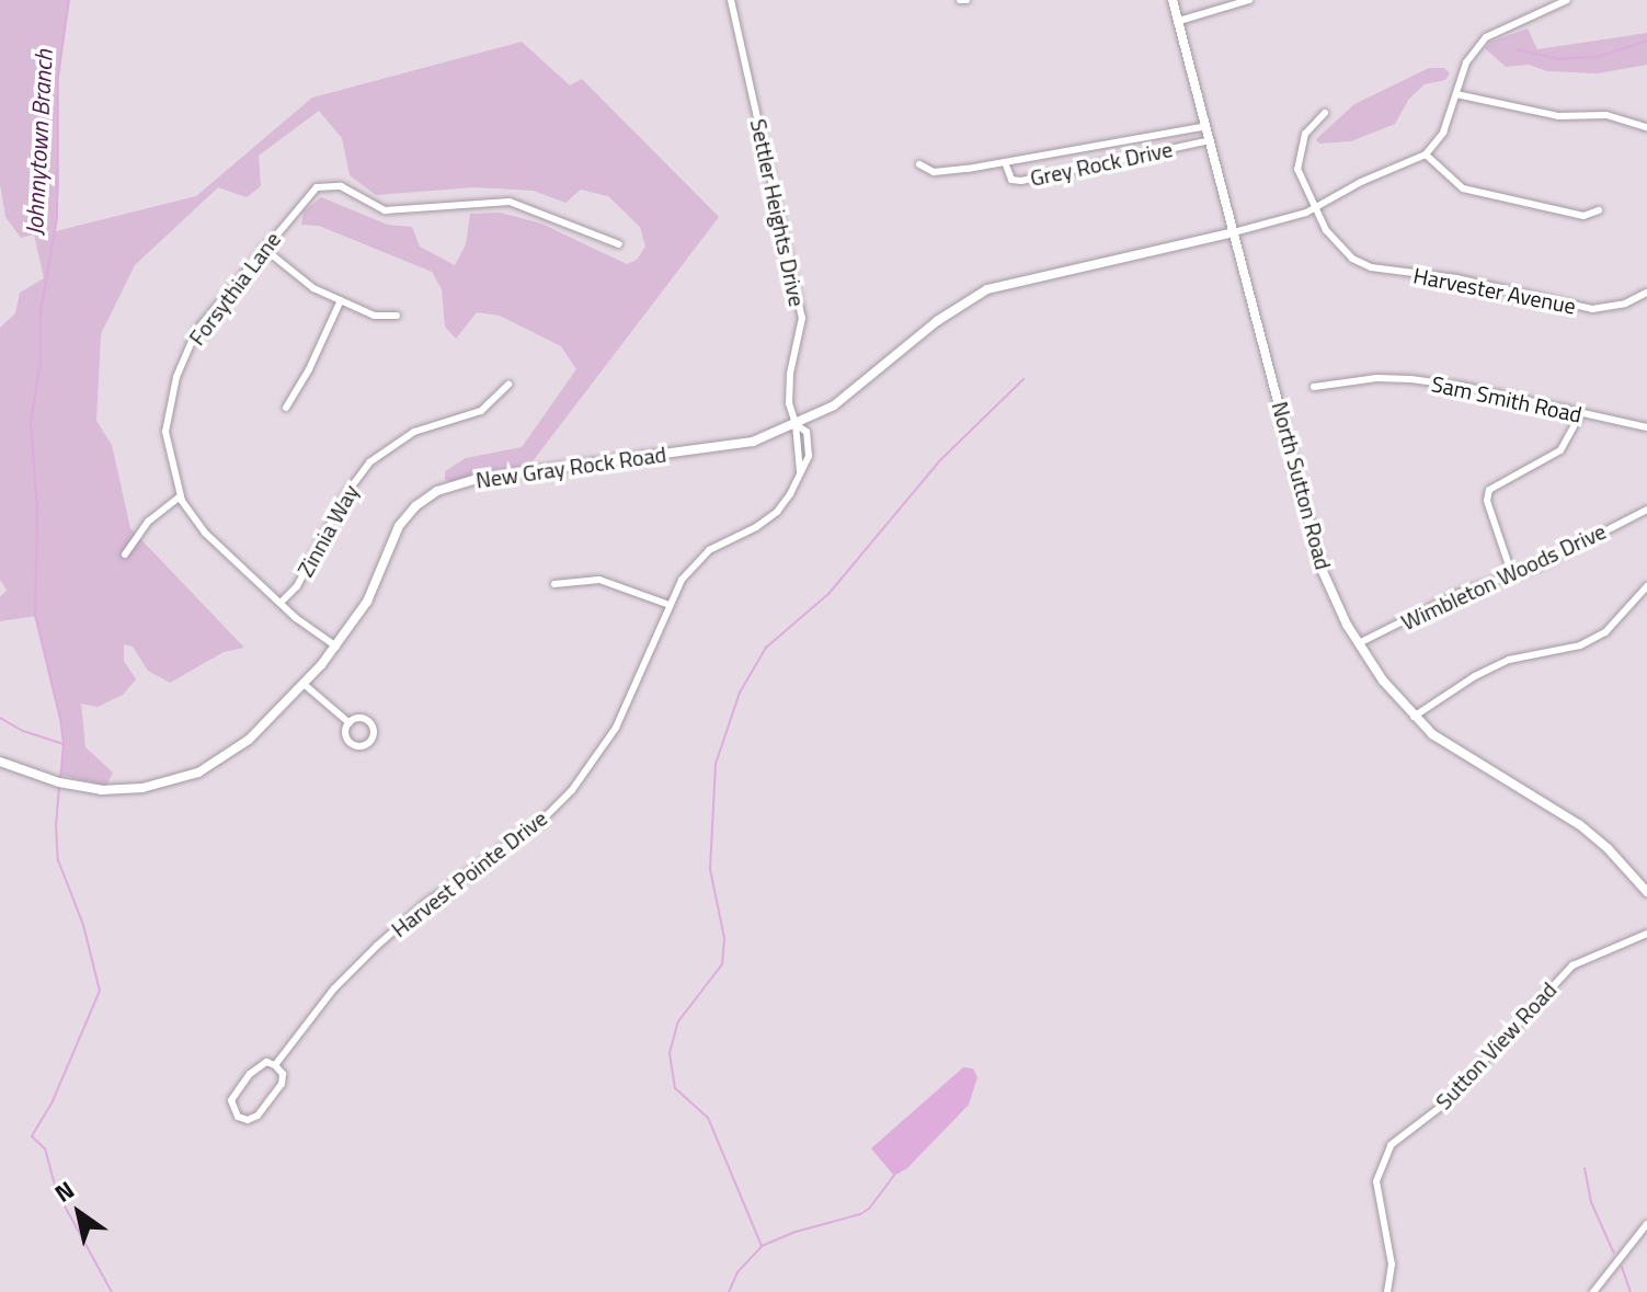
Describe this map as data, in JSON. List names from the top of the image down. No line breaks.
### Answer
{"streets":{"street":["Grey Rock Drive","Settler Heights Drive","Forsythia Lane","Harvester Avenue","Sam Smith Road","New Gray Rock Road","North Sutton Road","Zinnia Way","Wimbleton Woods Drive","Harvest Pointe Drive","Sutton View Road"]},"crossings":[["Grey Rock Drive","North Sutton Road"],["Settler Heights Drive","New Gray Rock Road"],["Forsythia Lane","New Gray Rock Road"],["Forsythia Lane","Zinnia Way"],["New Gray Rock Road","North Sutton Road"],["North Sutton Road","Wimbleton Woods Drive"]],"water":["Johnnytown Branch"],"north":"top left"}
